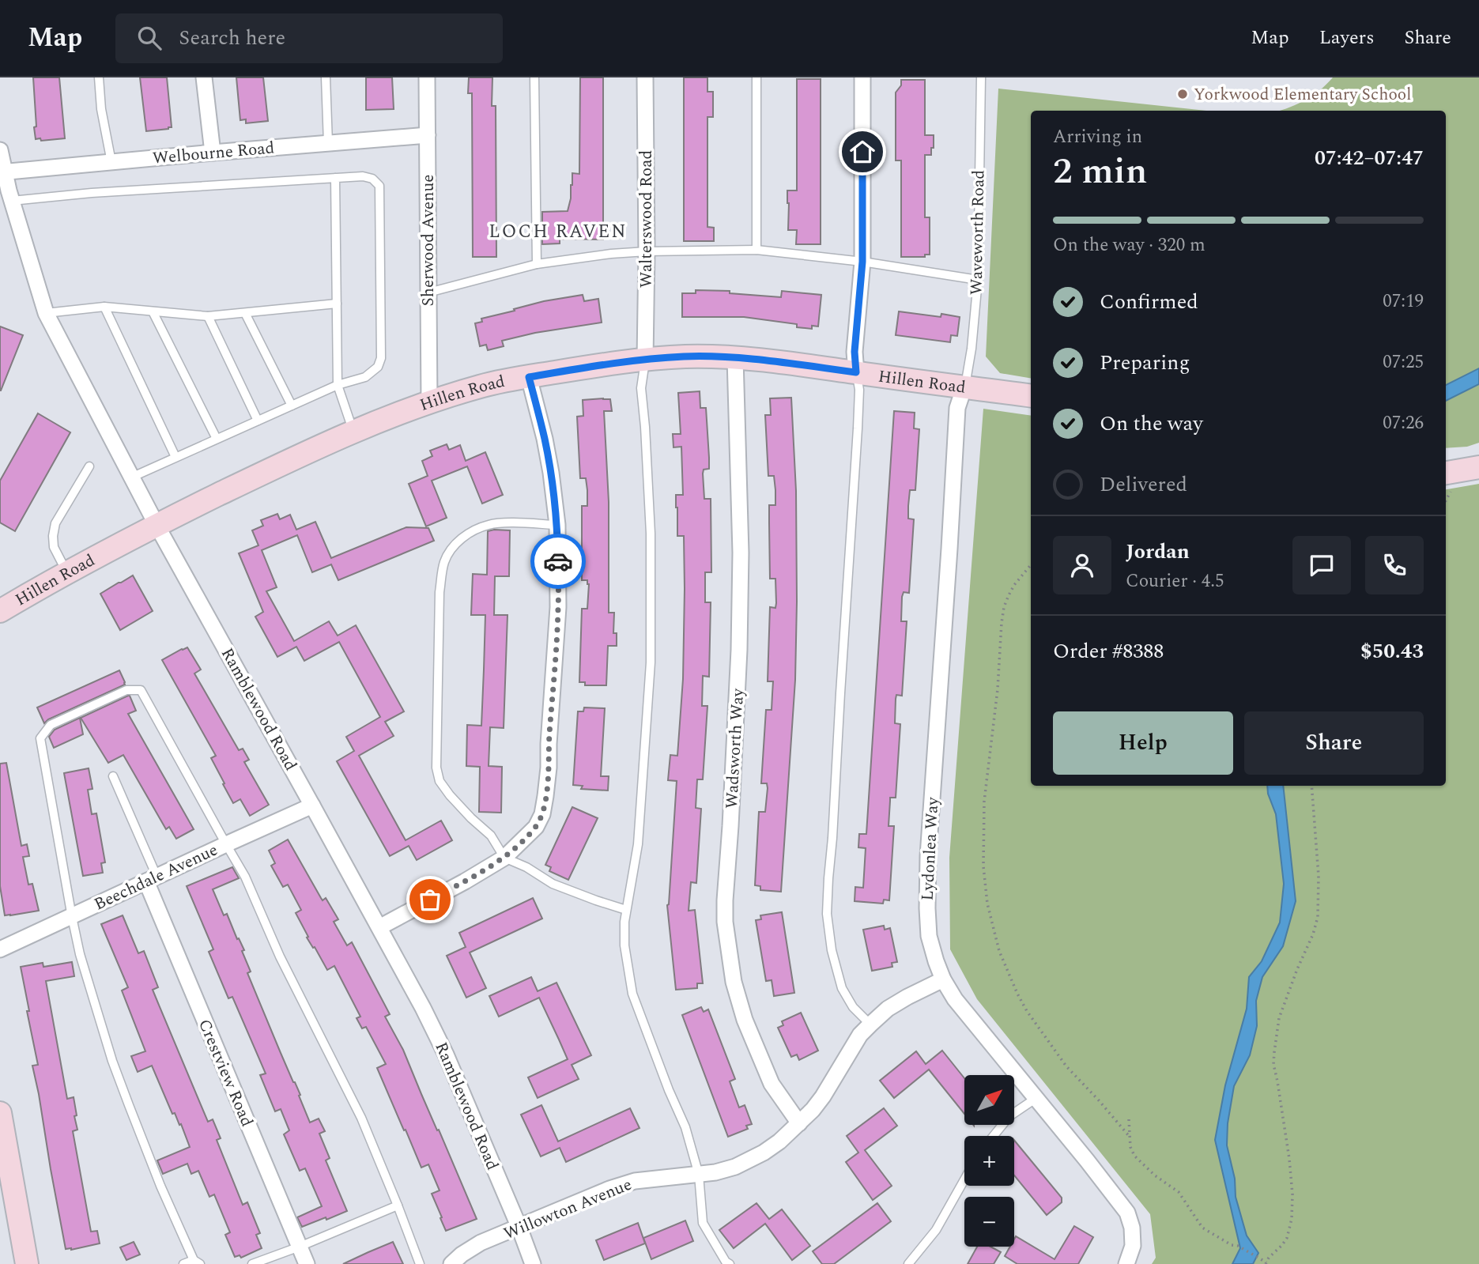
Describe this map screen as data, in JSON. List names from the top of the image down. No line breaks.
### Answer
{"streets":{"street":["Welbourne Road","Walterswood Road","Sherwood Avenue","Hillen Road","Ramblewood Road","Wadsworth Way","Lydonlea Way","Beechdale Avenue","Crestview Road","Willowton Avenue"],"lane":["Waveworth Road"]},"crossings":[["Welbourne Road","Sherwood Avenue"],["Welbourne Road","Ramblewood Road"],["Walterswood Road","Hillen Road"],["Waveworth Road","Hillen Road"],["Waveworth Road","Lydonlea Way"],["Sherwood Avenue","Hillen Road"],["Hillen Road","Ramblewood Road"],["Hillen Road","Wadsworth Way"],["Hillen Road","Lydonlea Way"],["Ramblewood Road","Beechdale Avenue"],["Ramblewood Road","Willowton Avenue"],["Wadsworth Way","Willowton Avenue"],["Lydonlea Way","Willowton Avenue"],["Beechdale Avenue","Crestview Road"]],"districts":["LOCH RAVEN"],"places":["Yorkwood Elementary School"],"north":"top right","page":{"header":"Map","search":"Search here","nav":["Map","Layers","Share"],"heading":["2 min","Arriving in","07:42–07:47"],"panel":["Jordan","Courier · 4.5","Order #8388","$50.43"],"bar":"On the way · 320 m","list":[["Confirmed","07:19"],["Preparing","07:25"],["On the way","07:26"],"Delivered"],"buttons":["Help","Share"],"map_buttons":["+","−"]}}
